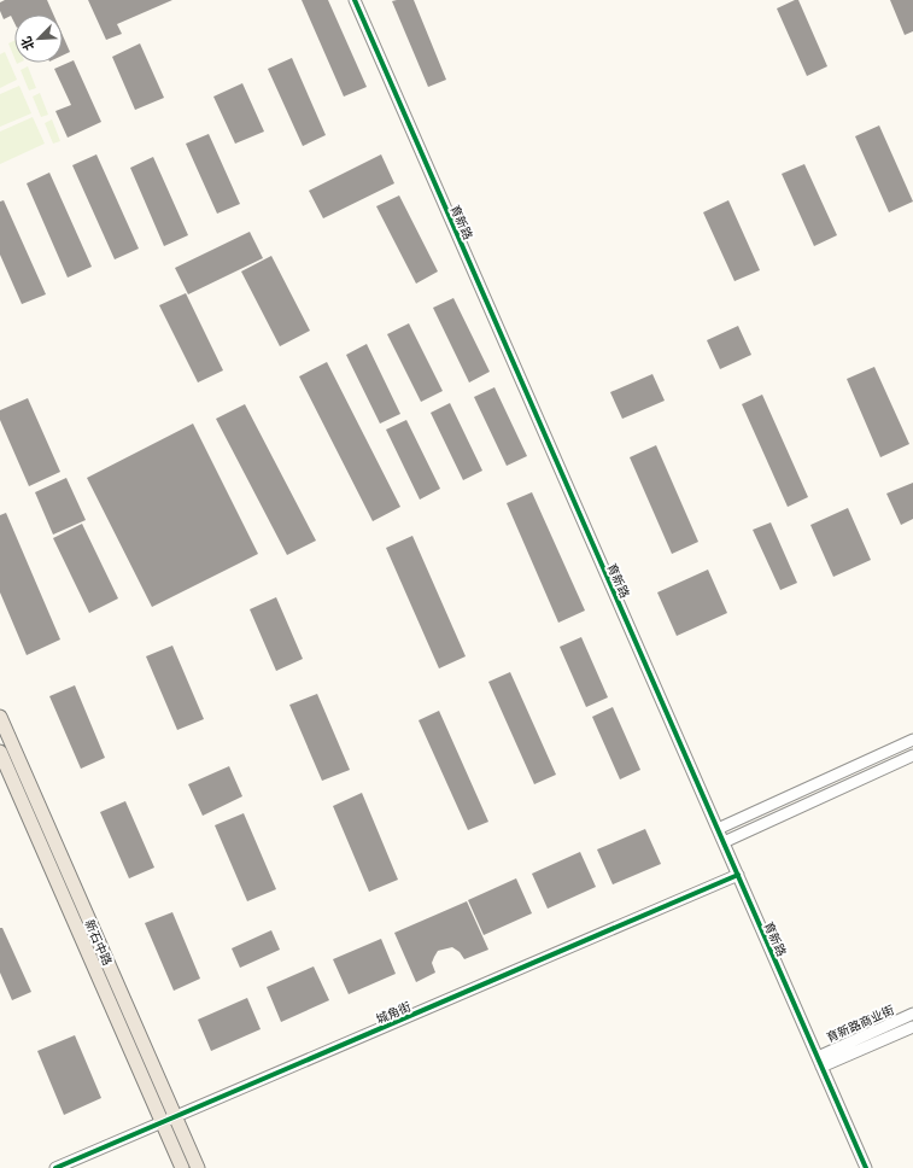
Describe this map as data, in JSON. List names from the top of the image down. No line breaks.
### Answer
{"streets":{"main road":["新石中路"],"street":["育新路","城角街","育新路商业街"]},"crossings":[["育新路","城角街"],["育新路","育新路商业街"],["新石中路","城角街"]],"north":"bottom left"}
